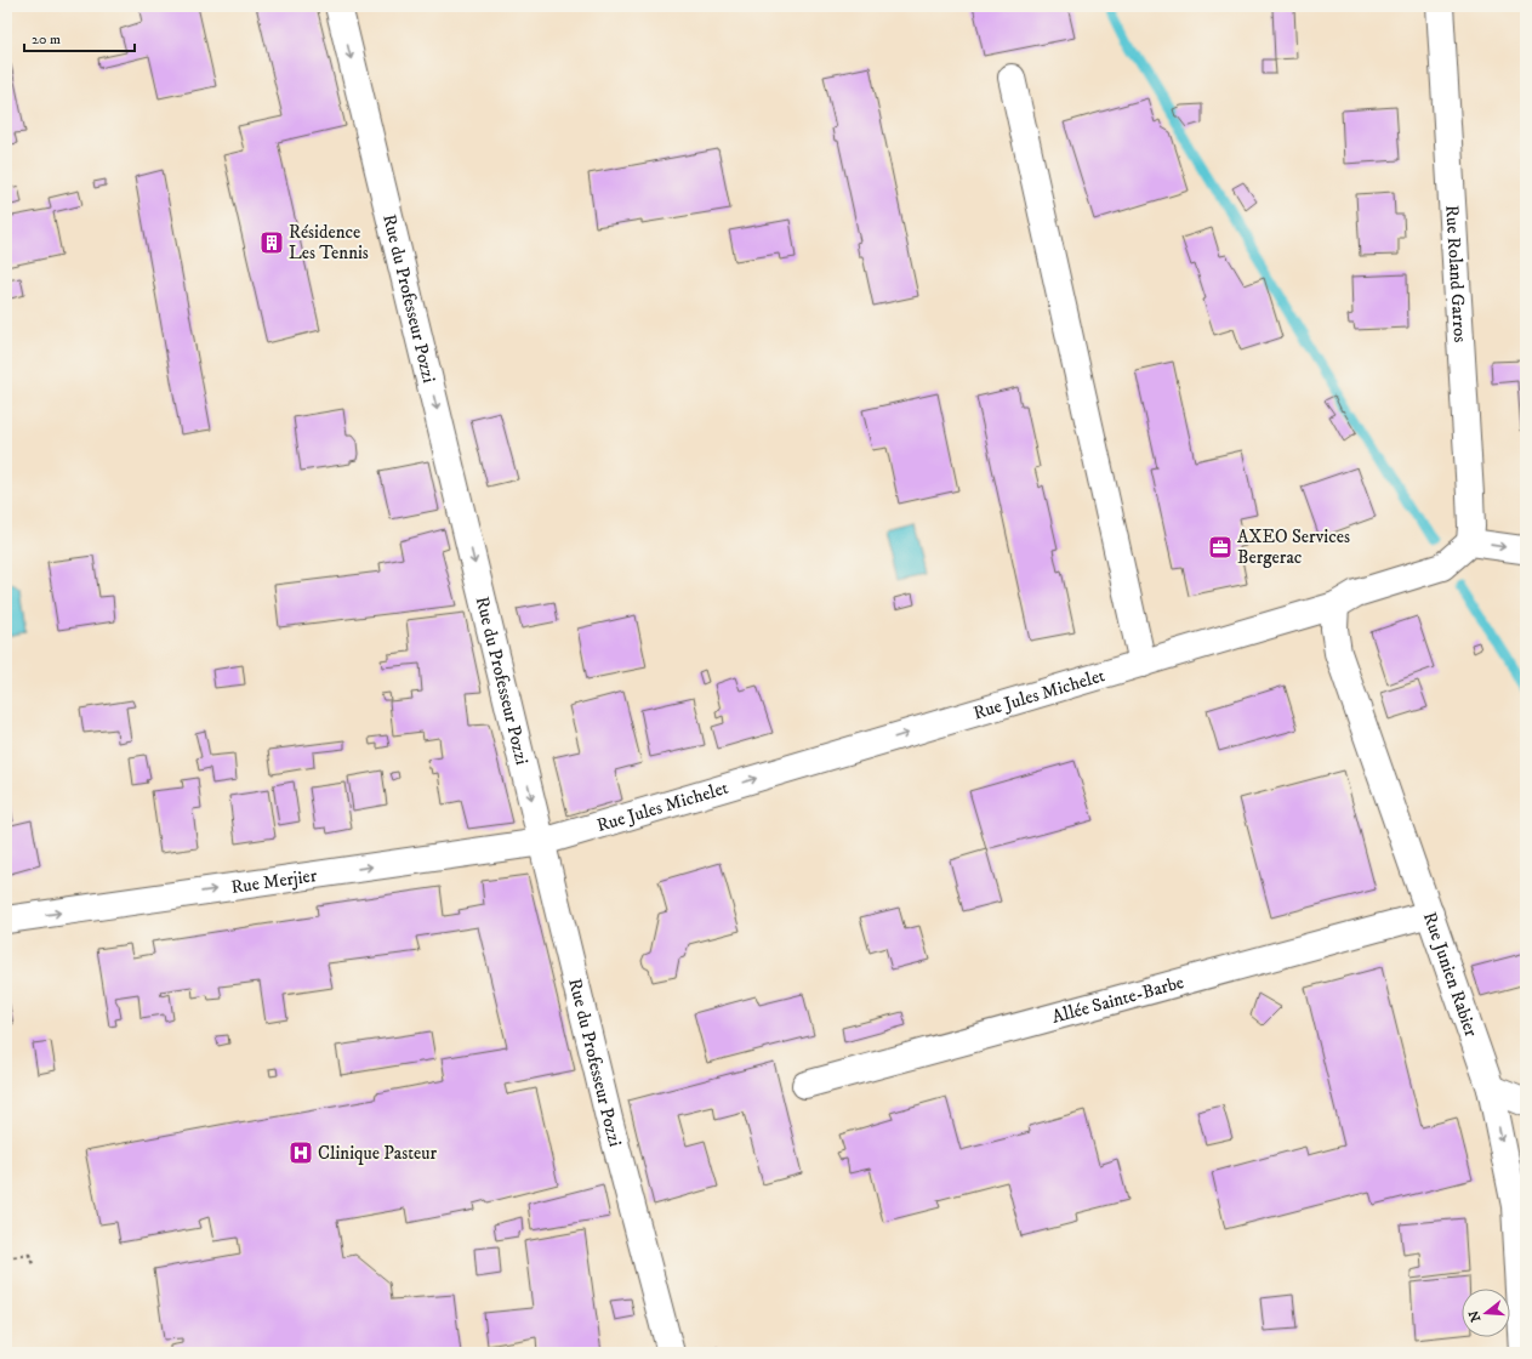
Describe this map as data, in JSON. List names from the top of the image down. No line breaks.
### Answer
{"streets":{"street":["Rue Roland Garros","Rue du Professeur Pozzi","Rue Jules Michelet","Rue Merjier","Rue Junien Rabier","Allée Sainte-Barbe"]},"crossings":[["Rue Roland Garros","Rue Jules Michelet"],["Rue du Professeur Pozzi","Rue Jules Michelet"],["Rue du Professeur Pozzi","Rue Merjier"],["Rue Jules Michelet","Rue Merjier"],["Rue Jules Michelet","Rue Junien Rabier"],["Rue Junien Rabier","Allée Sainte-Barbe"]],"one_way":["Rue du Professeur Pozzi","Rue Jules Michelet","Rue Merjier"],"places":{"building":["Résidence Les Tennis"],"office":["AXEO Services Bergerac"],"hospital":["Clinique Pasteur"]},"scale_bar":"20 m","north":"left"}
